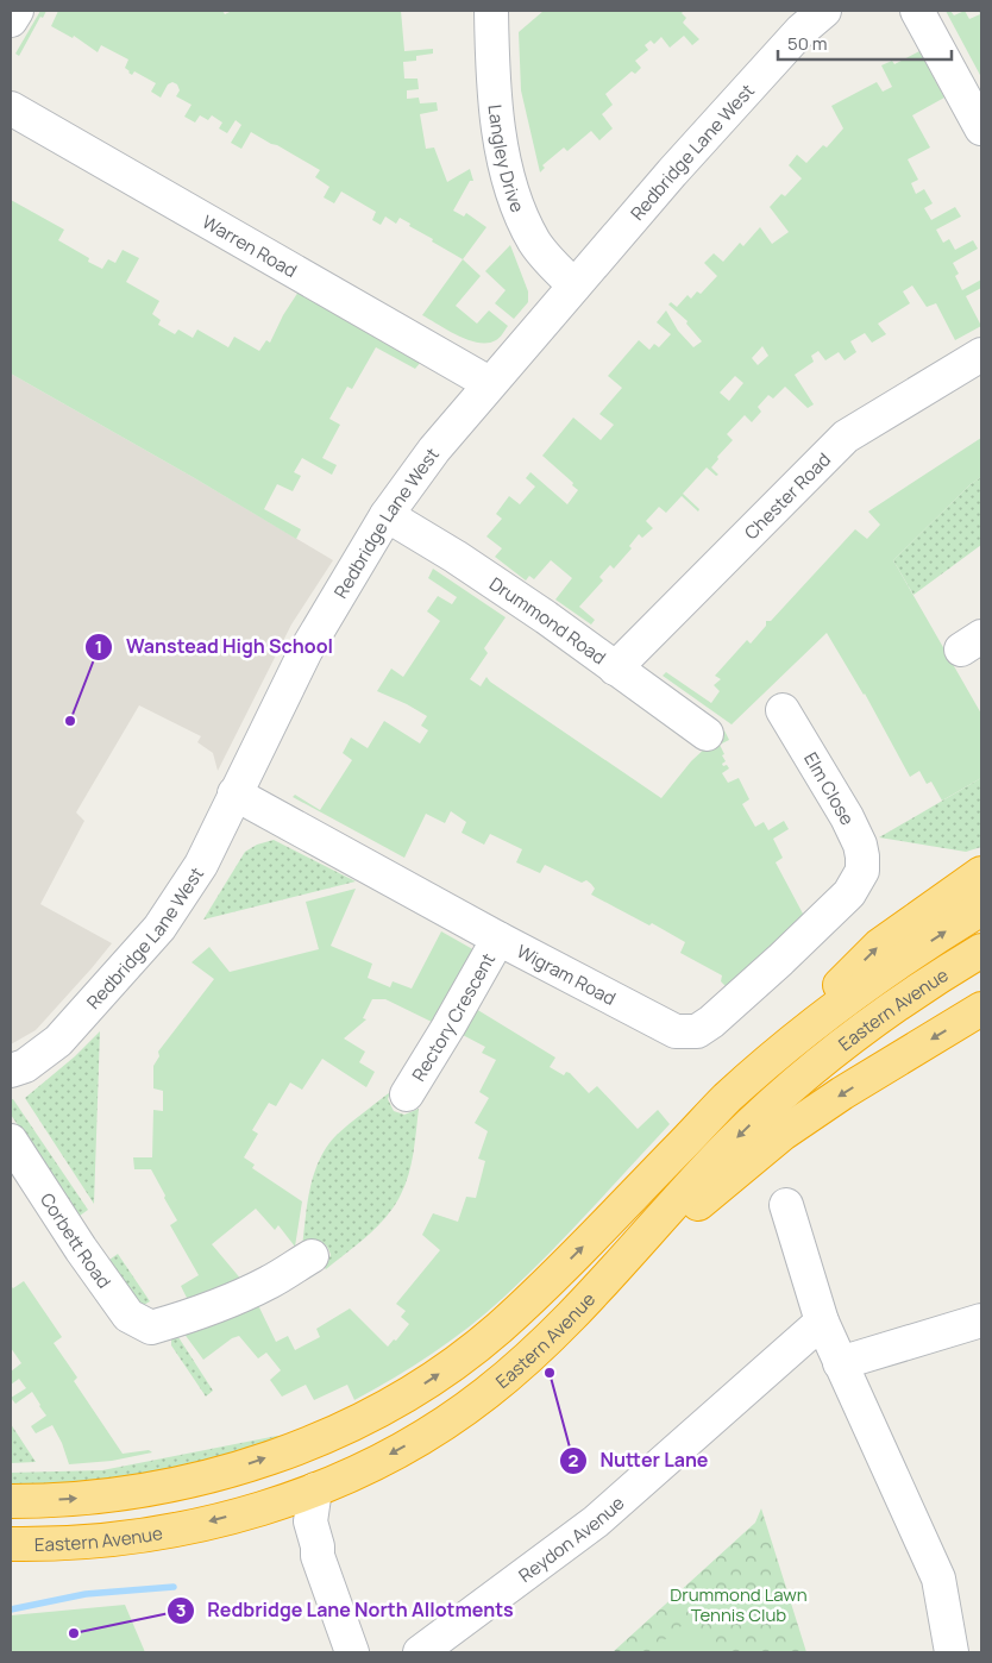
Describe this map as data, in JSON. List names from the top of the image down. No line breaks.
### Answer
{"streets":{"highway":["Eastern Avenue"],"street":["Redbridge Lane West","Langley Drive","Warren Road","Chester Road","Drummond Road","Elm Close","Wigram Road","Rectory Crescent","Corbett Road","Reydon Avenue"]},"crossings":[["Redbridge Lane West","Langley Drive"],["Redbridge Lane West","Warren Road"],["Redbridge Lane West","Drummond Road"],["Redbridge Lane West","Wigram Road"],["Chester Road","Drummond Road"],["Elm Close","Wigram Road"],["Wigram Road","Rectory Crescent"]],"parks":["Drummond Lawn Tennis Club"],"places":["Wanstead High School","Nutter Lane","Redbridge Lane North Allotments"],"scale_bar":"50 m"}
